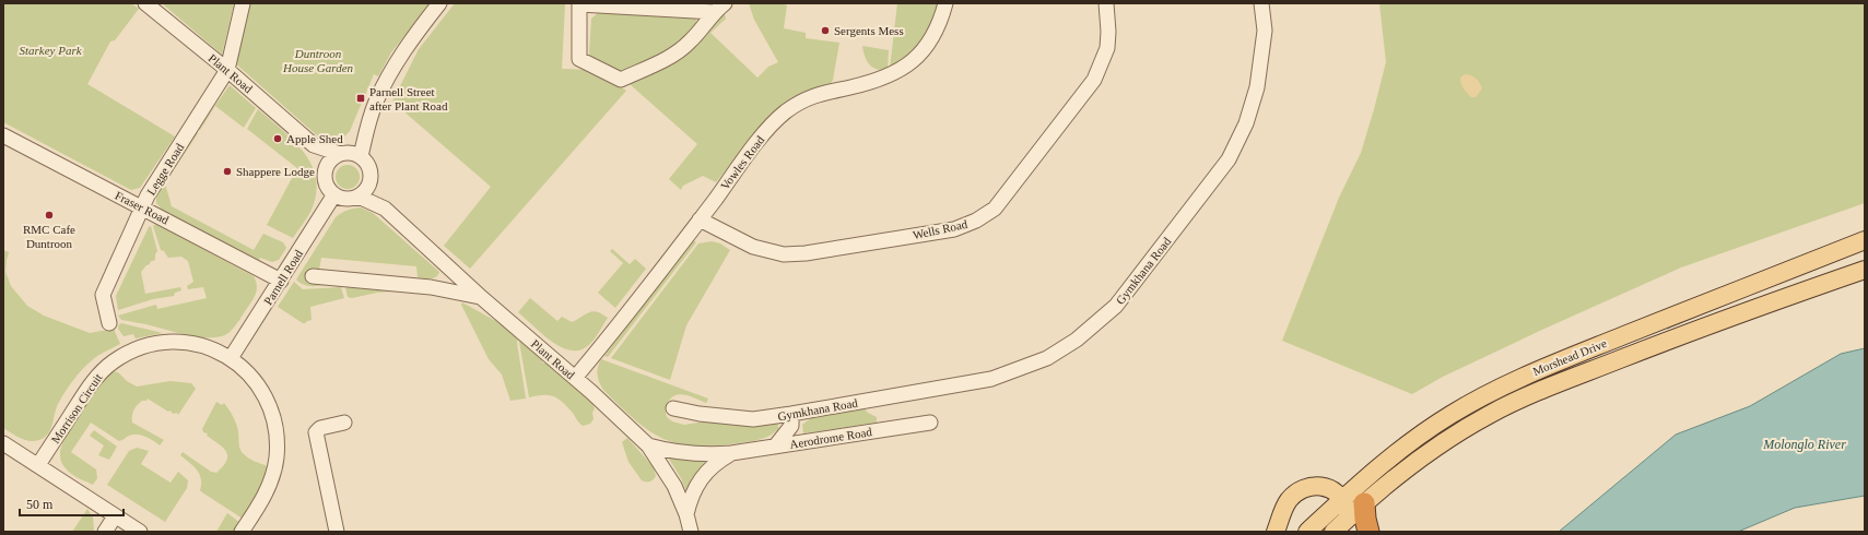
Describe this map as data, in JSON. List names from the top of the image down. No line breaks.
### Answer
{"streets":{"main road":["Morshead Drive"],"street":["Plant Road","Vowles Road","Legge Road","Fraser Road","Wells Road","Gymkhana Road","Parnell Road","Morrison Circuit","Aerodrome Road"]},"crossings":[["Plant Road","Vowles Road"],["Plant Road","Legge Road"],["Plant Road","Parnell Road"],["Plant Road","Aerodrome Road"],["Vowles Road","Wells Road"],["Legge Road","Fraser Road"],["Fraser Road","Parnell Road"],["Parnell Road","Morrison Circuit"]],"water":["Molonglo River"],"parks":["Starkey Park","Duntroon House Garden"],"places":{"other":["Sergents Mess","Apple Shed","Shappere Lodge","RMC Cafe Duntroon"],"transit":["Parnell Street after Plant Road"]},"scale_bar":"50 m"}
